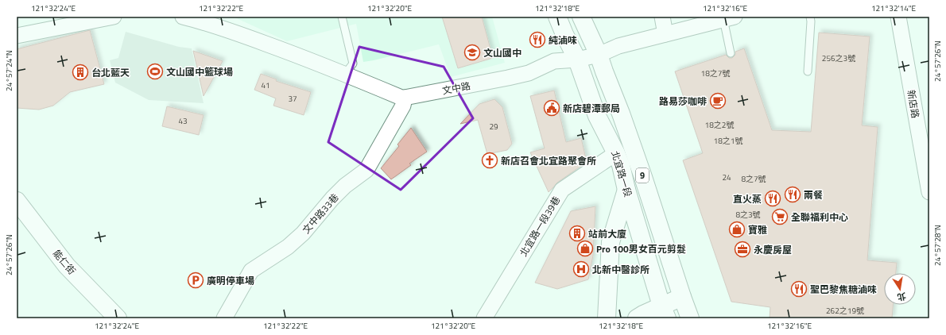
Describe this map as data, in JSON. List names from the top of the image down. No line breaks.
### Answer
{"streets":{"main road":["北宜路一段","9","能仁街"],"street":["文中路","新店路","文中路33巷","北宜路一段39巷"]},"crossings":[["文中路","北宜路一段"],["文中路","文中路33巷"],["北宜路一段","北宜路一段39巷"]],"places":{"restaurant":["純滷味","兩餐","直火蒸","聖巴黎焦糖滷味"],"school or university":["文山國中"],"sports":["文山國中籃球場"],"building":["台北藍天","站前大廈"],"cafe":["路易莎咖啡"],"public building":["新店碧潭郵局"],"church":["新店召會北宜路聚會所"],"supermarket":["全聯福利中心"],"shop":["寶雅","Pro 100男女百元剪髮"],"office":["永慶房屋"],"hospital":["北新中醫診所"],"parking":["廣明停車場"]},"house_numbers":["256之3號","18之7號","41","37","43","18之2號","29","18之1號","24","8之7號","8之3號","262之19號"],"north":"bottom","coordinates":["121°32'24\"E","121°32'22\"E","121°32'20\"E","121°32'18\"E","121°32'16\"E","121°32'14\"E","24°57'26\"N","24°57'24\"N","24°57'28\"N"]}
